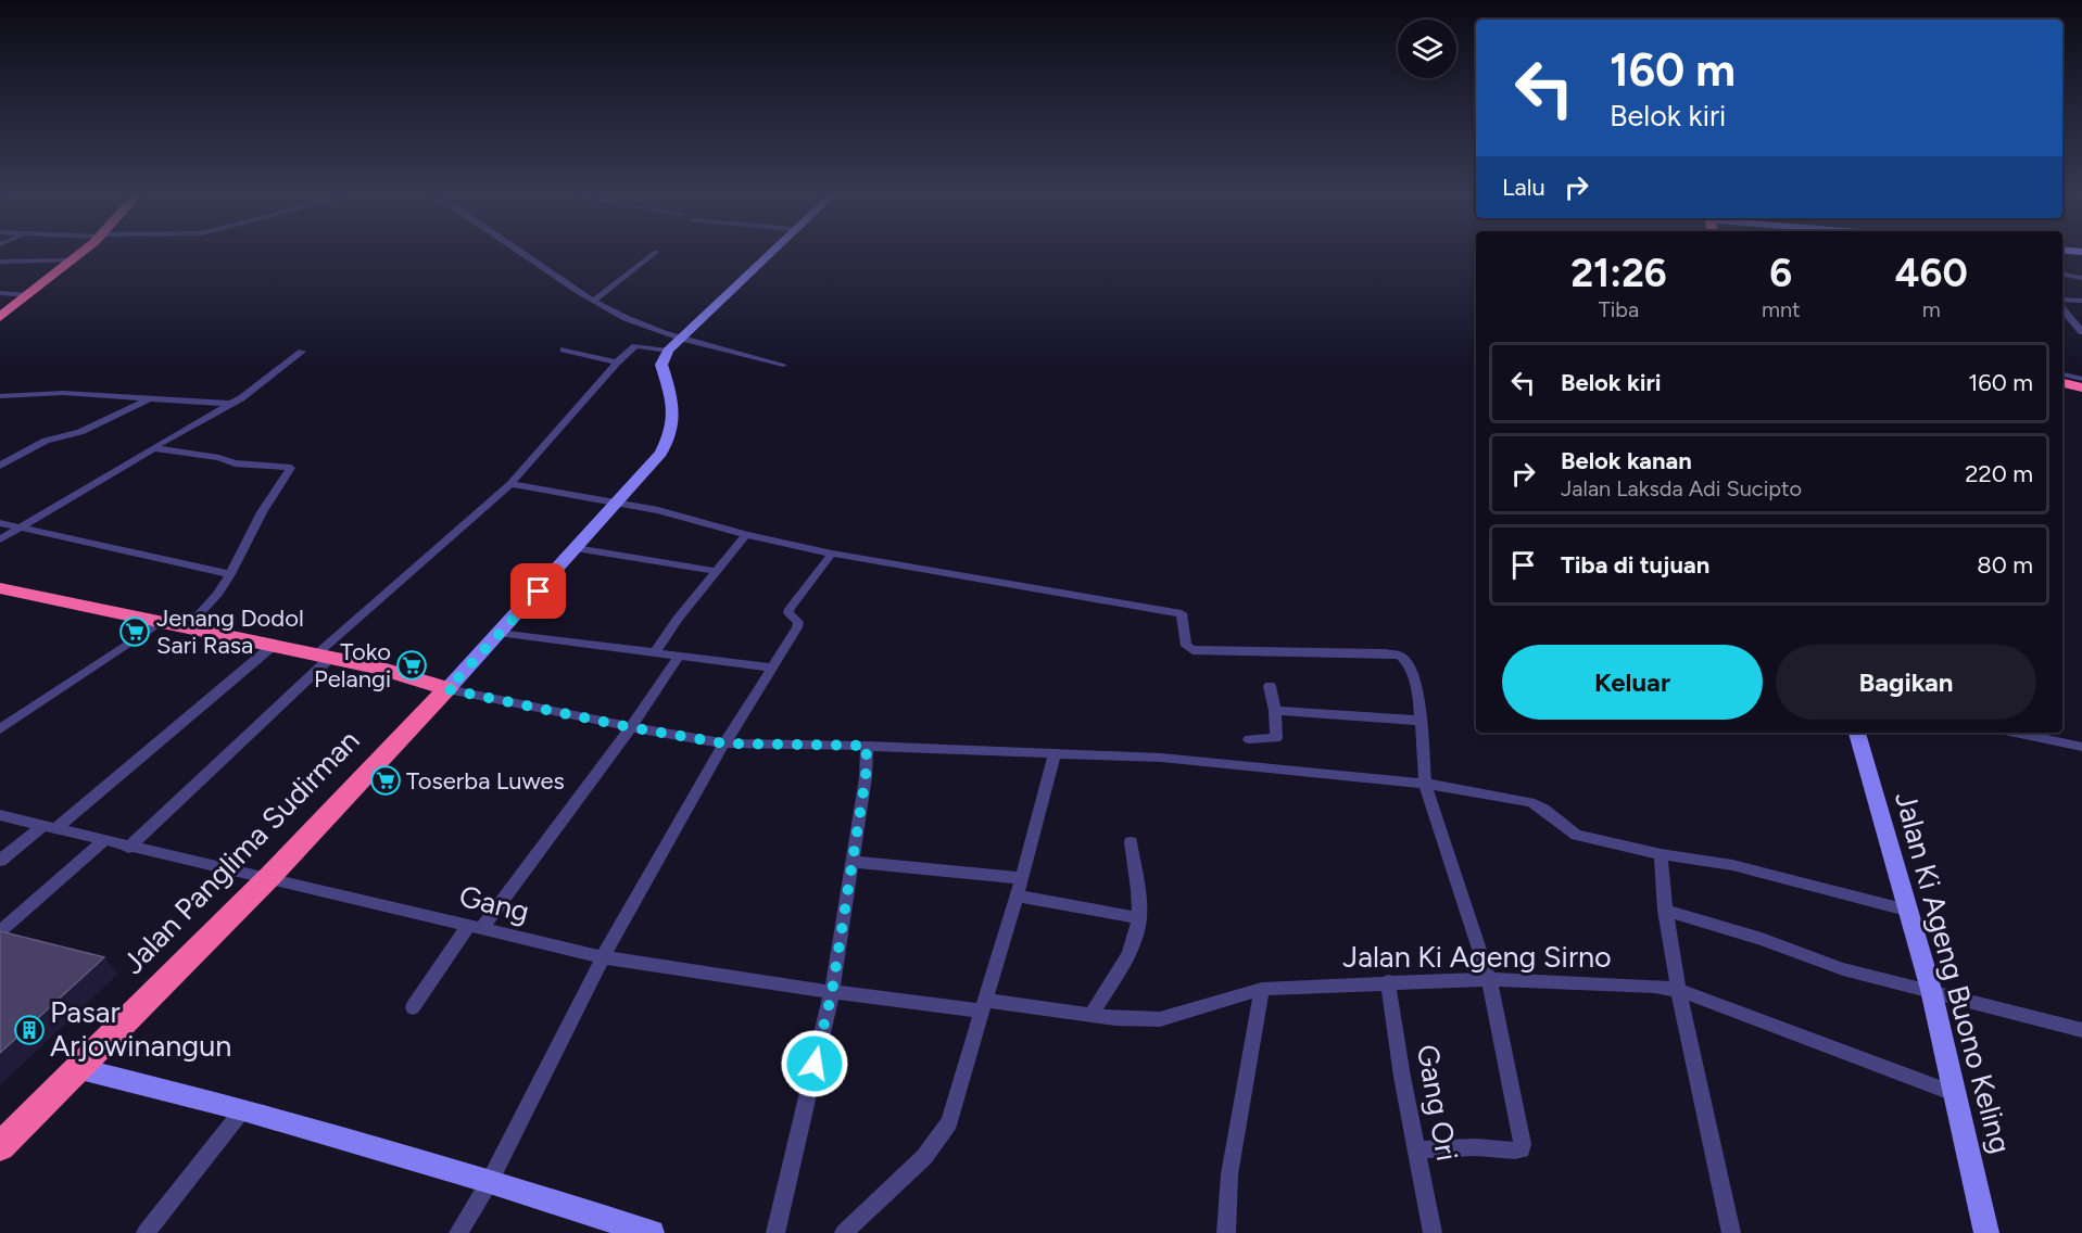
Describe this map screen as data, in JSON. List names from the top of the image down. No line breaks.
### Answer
{"streets":{"highway":["Jalan Panglima Sudirman"],"street":["Gang","Jalan Ki Ageng Sirno","Jalan Ki Ageng Buono Keling","Gang Ori"]},"crossings":[["Jalan Panglima Sudirman","Gang"],["Gang","Jalan Ki Ageng Sirno"],["Jalan Ki Ageng Sirno","Jalan Ki Ageng Buono Keling"],["Jalan Ki Ageng Sirno","Gang Ori"]],"places":{"supermarket":["Jenang Dodol Sari Rasa","Toko Pelangi","Toserba Luwes"],"building":["Pasar Arjowinangun"]},"page":{"turn":["160 m","Belok kiri"],"then":"Lalu","eta":["21:26","Tiba","6","mnt","460","m"],"list":[{"name":"Belok kiri","value":"160 m"},{"name":"Belok kanan","note":"Jalan Laksda Adi Sucipto","value":"220 m"},{"name":"Tiba di tujuan","value":"80 m"}],"buttons":["Keluar","Bagikan"]}}
